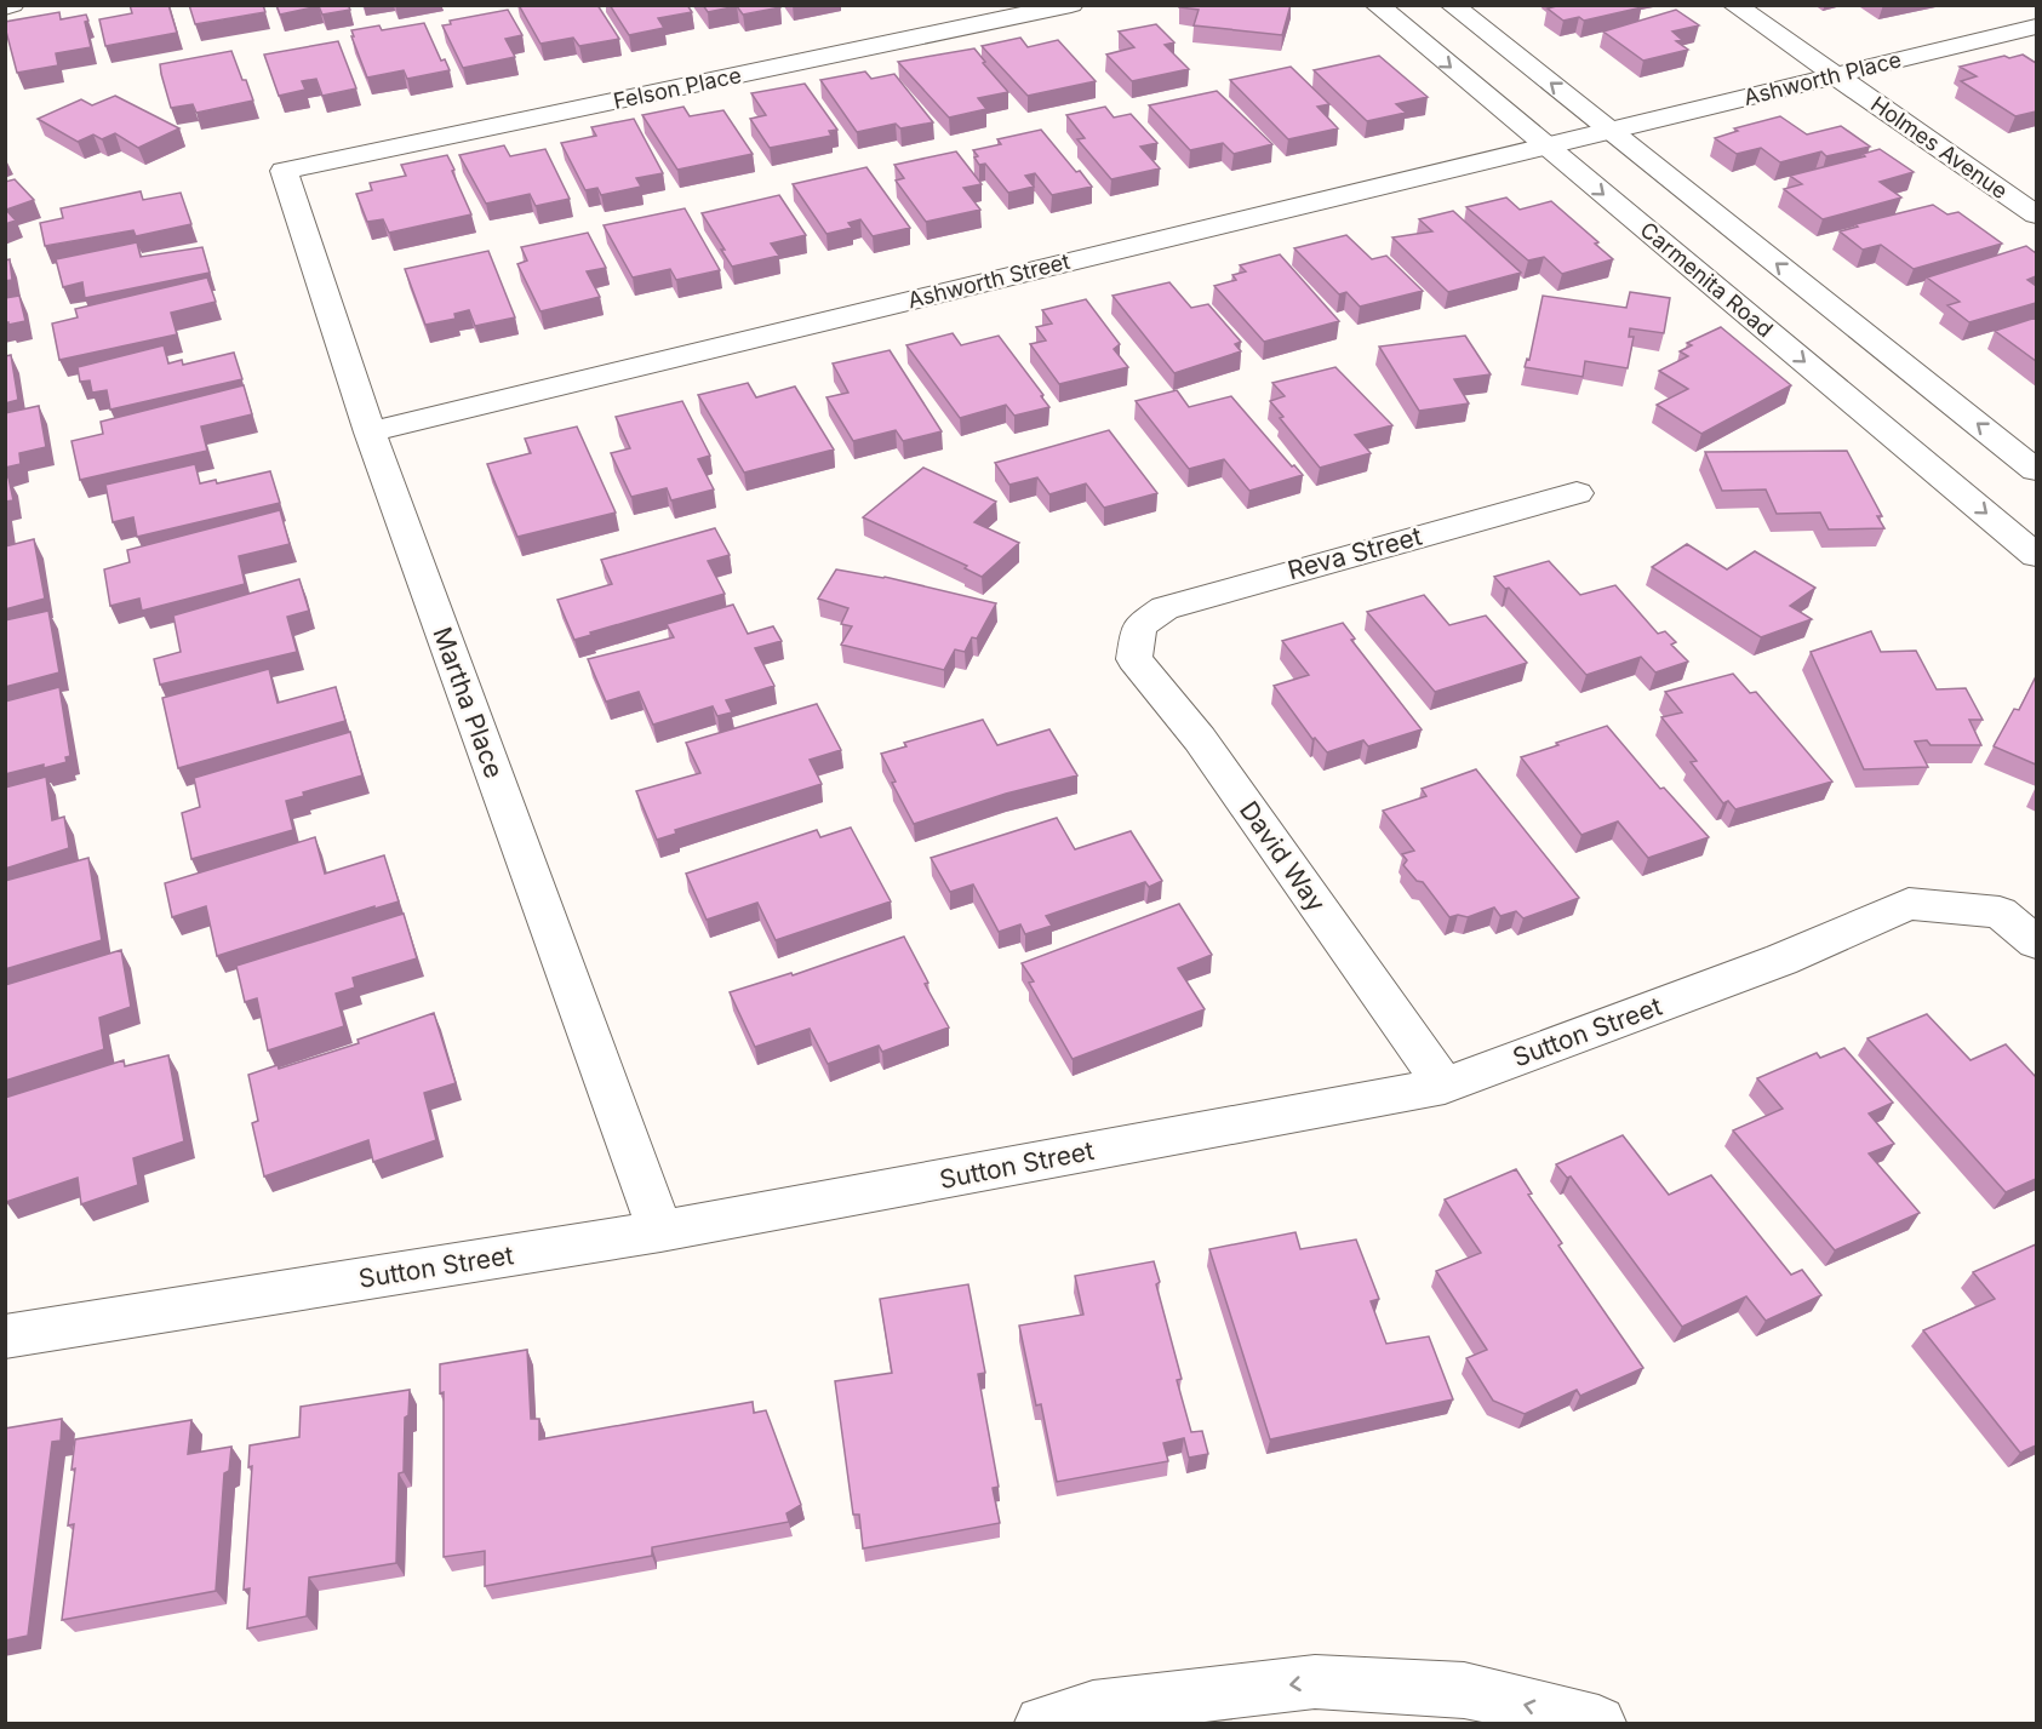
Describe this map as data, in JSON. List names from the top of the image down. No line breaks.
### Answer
{"streets":{"main road":["Ashworth Place","Felson Place","Holmes Avenue","Carmenita Road","Ashworth Street","Reva Street","Martha Place","David Way","Sutton Street"]},"crossings":[["Ashworth Place","Holmes Avenue"],["Ashworth Place","Ashworth Street"],["Felson Place","Martha Place"],["Carmenita Road","Ashworth Street"],["Ashworth Street","Martha Place"],["Reva Street","David Way"],["Martha Place","Sutton Street"],["David Way","Sutton Street"]]}
